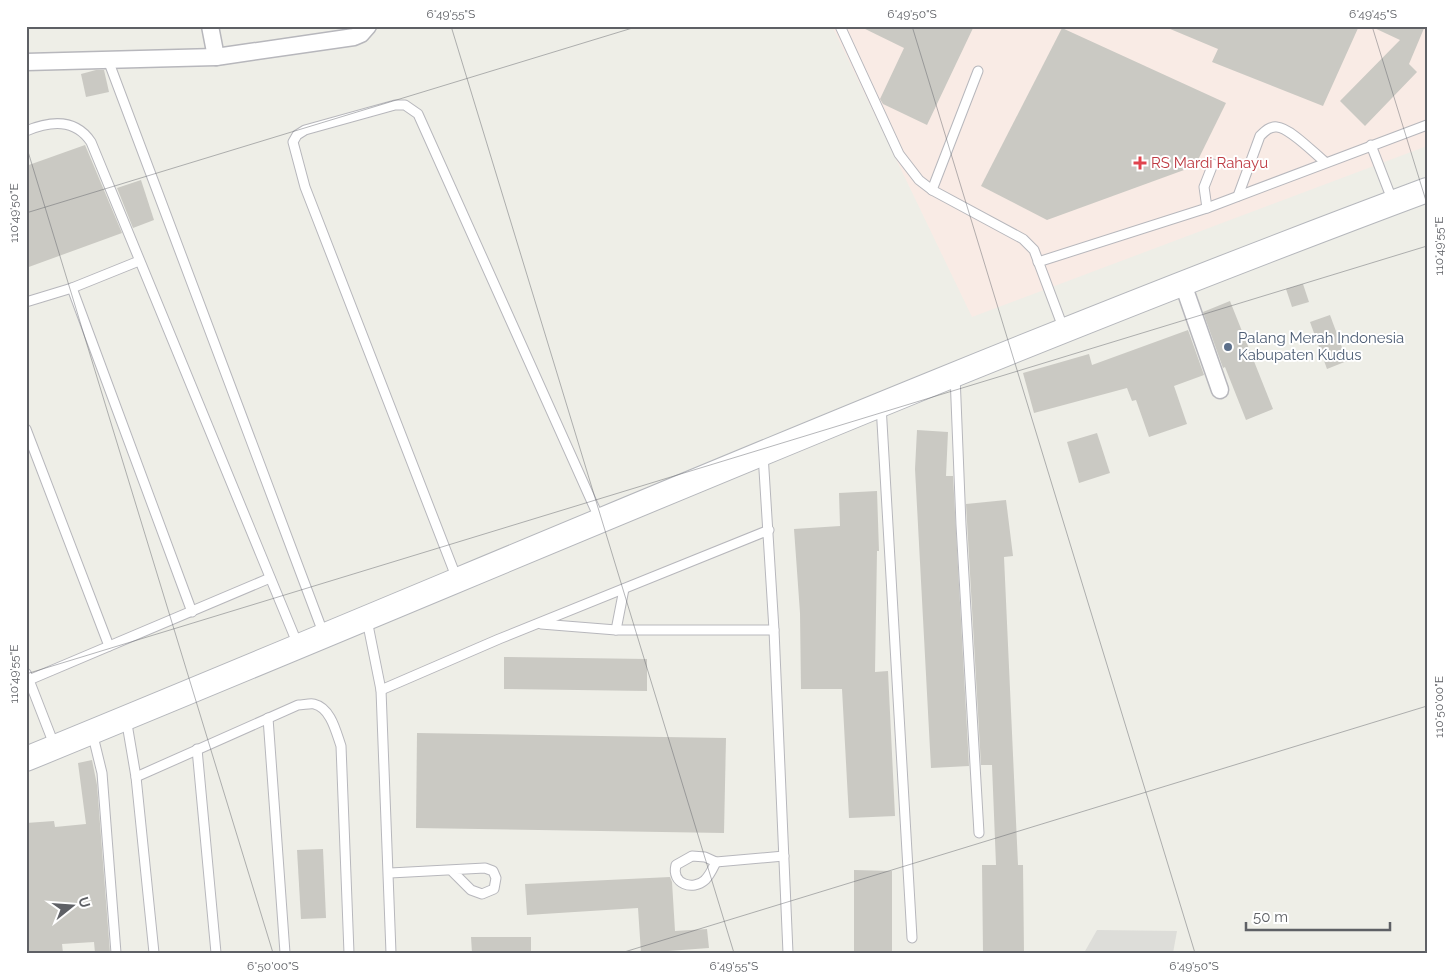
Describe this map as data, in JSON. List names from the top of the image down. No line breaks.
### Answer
{"places":{"health":["RS Mardi Rahayu"],"other":["Palang Merah Indonesia Kabupaten Kudus"]},"scale_bar":"50 m","north":"right","coordinates":["6°49'55\"S","6°49'50\"S","6°49'45\"S","110°49'50\"E","110°49'55\"E","110°50'00\"E","6°50'00\"S"]}
